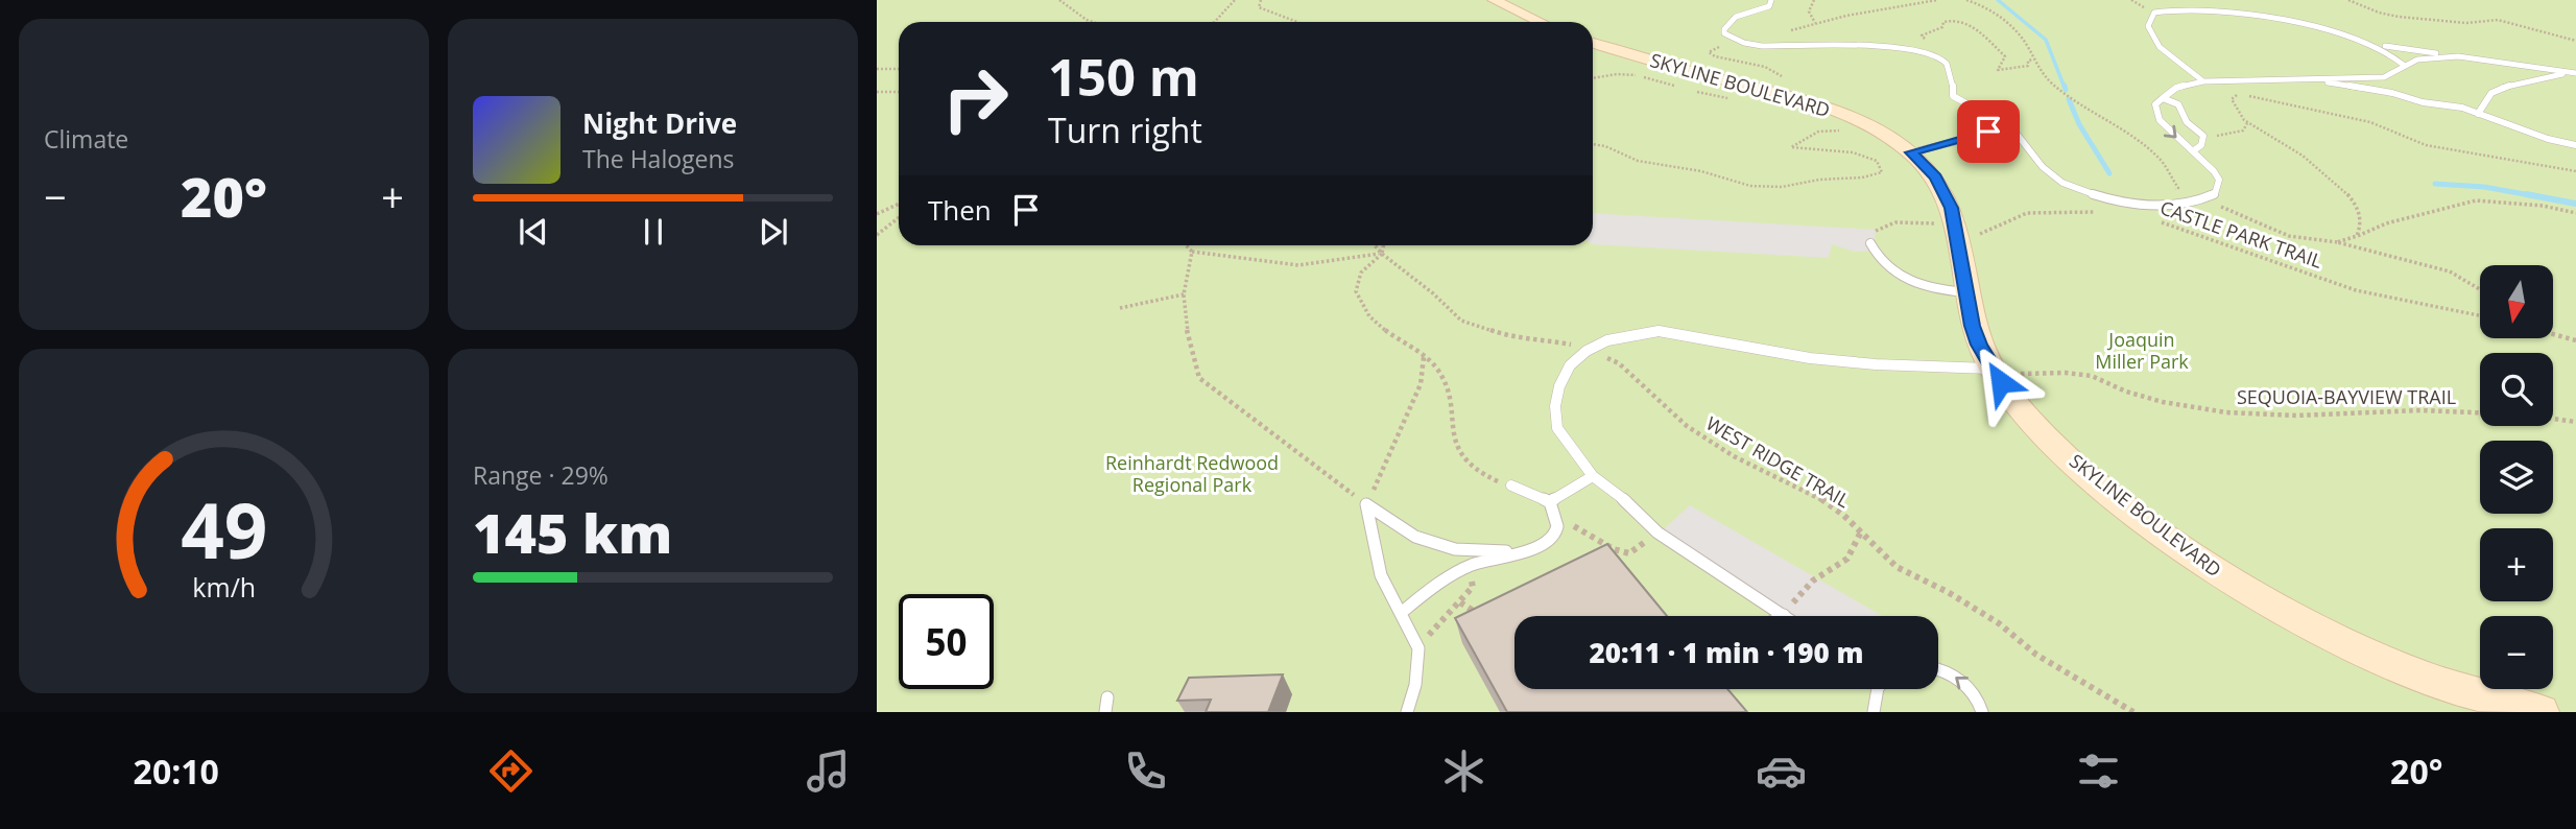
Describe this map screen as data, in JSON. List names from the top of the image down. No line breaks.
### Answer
{"streets":{"main road":["SKYLINE BOULEVARD"],"path":["CASTLE PARK TRAIL","SEQUOIA-BAYVIEW TRAIL","WEST RIDGE TRAIL"]},"crossings":[["SKYLINE BOULEVARD","SEQUOIA-BAYVIEW TRAIL"]],"parks":["Joaquin Miller Park","Reinhardt Redwood Regional Park"],"north":"bottom","page":{"tile":["Climate",["Range · 29%","145 km"]],"turn":["150 m","Turn right"],"song":["Night Drive","The Halogens"],"heat":["−","20°","+"],"then":"Then","map_buttons":["+","−"],"limit":"50","trip":"20:11 · 1 min · 190 m","tabs":["20:10","20°"],"gauge":["49","km/h"]}}
